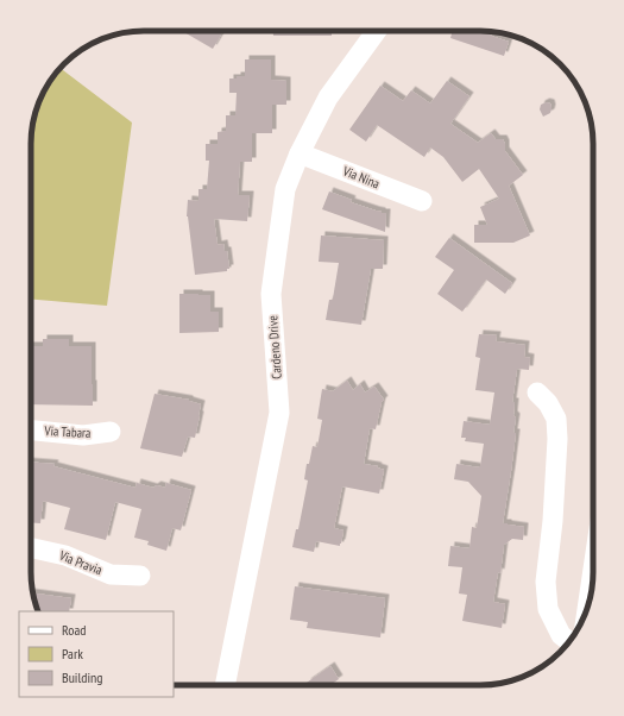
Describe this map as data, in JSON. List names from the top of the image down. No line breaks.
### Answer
{"streets":{"street":["Via Nina","Cardeno Drive","Via Tabara","Via Pravia"]},"crossings":[["Via Nina","Cardeno Drive"]],"legend":["Road","Park","Building"]}
